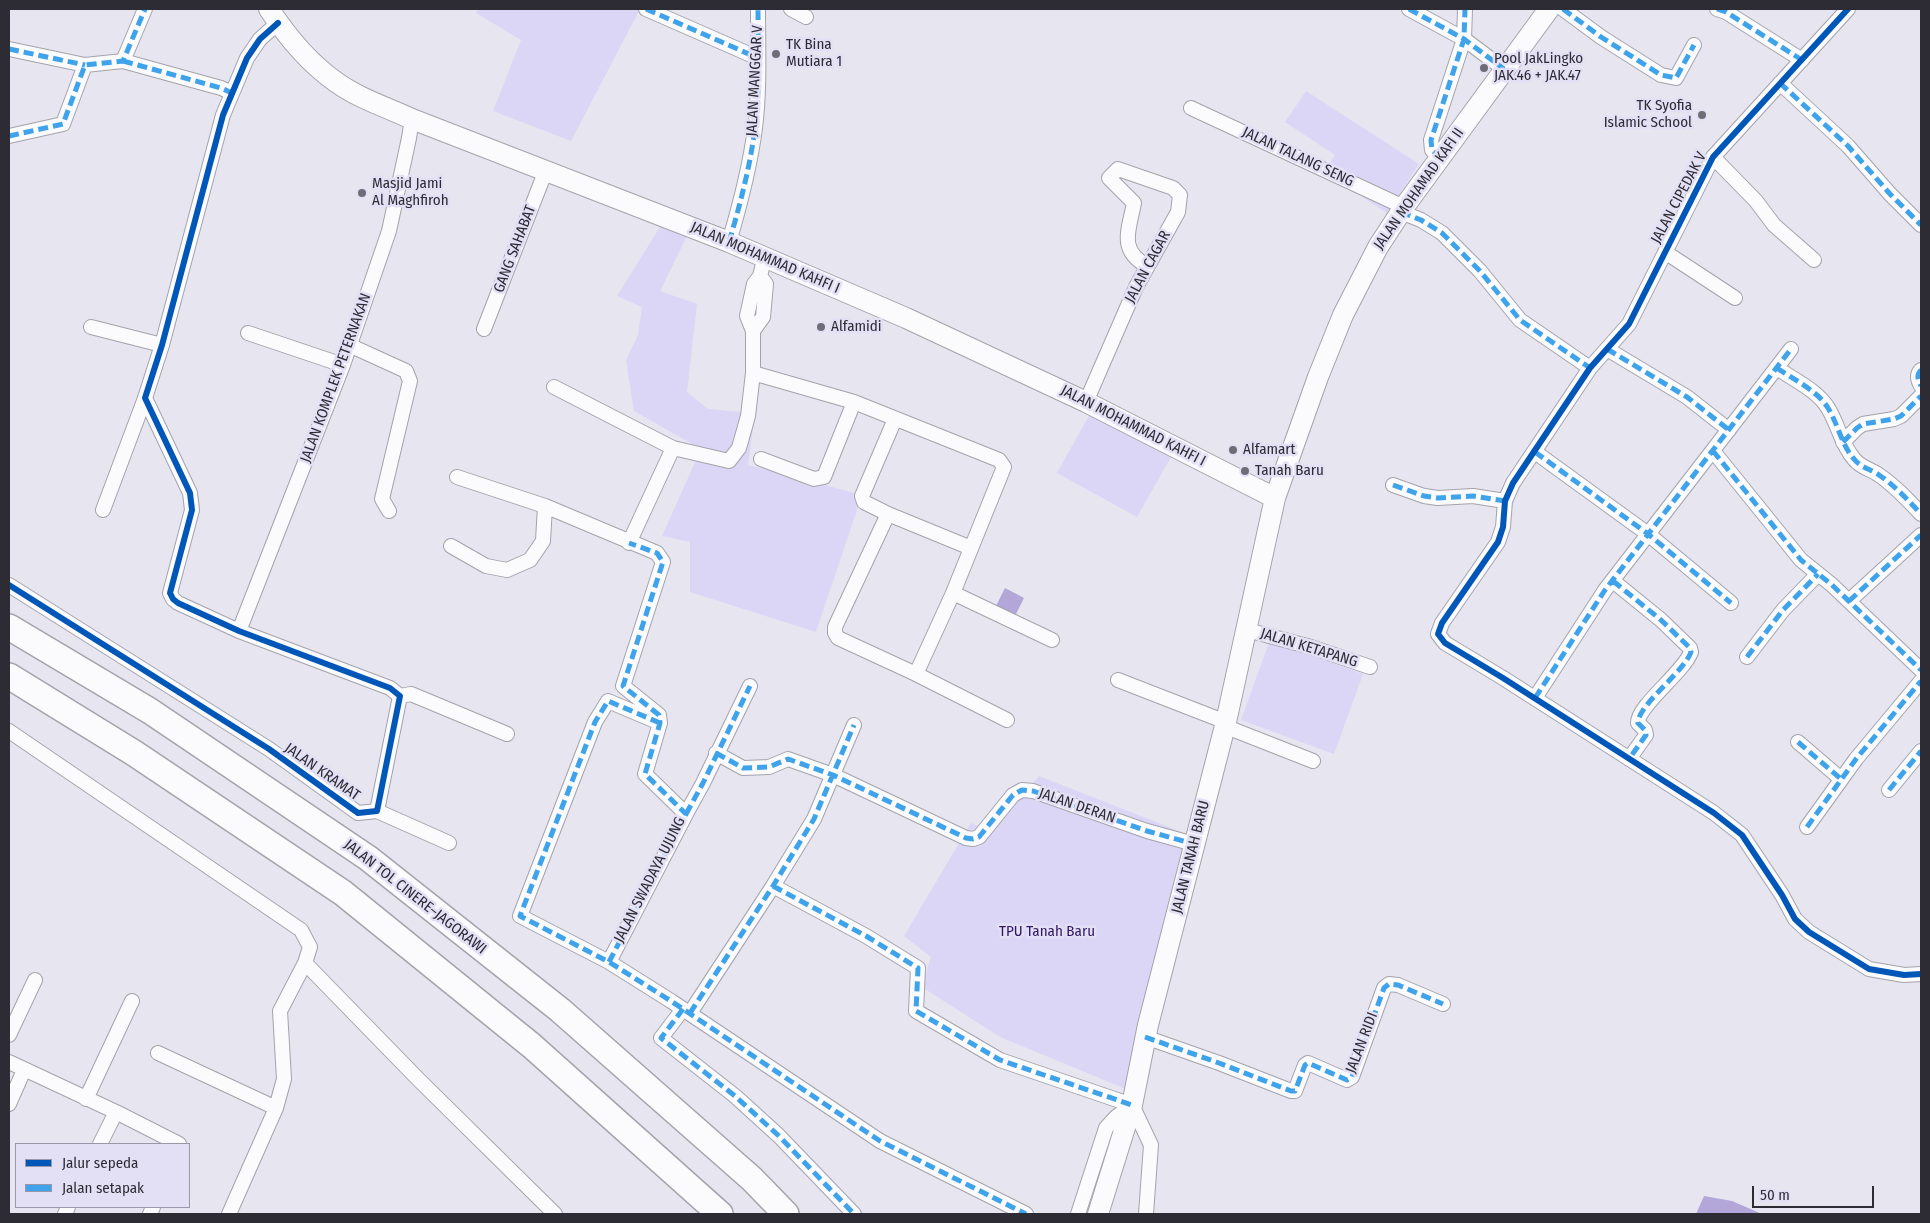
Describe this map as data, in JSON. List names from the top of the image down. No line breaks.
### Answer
{"streets":{"highway":["JALAN TOL CINERE–JAGORAWI"],"main road":["JALAN MOHAMAD KAFI II","JALAN MOHAMMAD KAHFI I","JALAN TANAH BARU"],"street":["JALAN MANGGAR V","JALAN TALANG SENG","JALAN CIPEDAK V","GANG SAHABAT","JALAN CAGAR","JALAN KOMPLEK PETERNAKAN","JALAN KETAPANG","JALAN KRAMAT","JALAN DERAN","JALAN SWADAYA UJUNG","JALAN RIDI"]},"crossings":[["JALAN MANGGAR V","JALAN MOHAMMAD KAHFI I"],["JALAN TALANG SENG","JALAN MOHAMAD KAFI II"],["JALAN MOHAMAD KAFI II","JALAN MOHAMMAD KAHFI I"],["JALAN MOHAMAD KAFI II","JALAN TANAH BARU"],["GANG SAHABAT","JALAN MOHAMMAD KAHFI I"],["JALAN MOHAMMAD KAHFI I","JALAN CAGAR"],["JALAN MOHAMMAD KAHFI I","JALAN KOMPLEK PETERNAKAN"],["JALAN MOHAMMAD KAHFI I","JALAN TANAH BARU"],["JALAN KETAPANG","JALAN TANAH BARU"],["JALAN DERAN","JALAN TANAH BARU"],["JALAN TANAH BARU","JALAN RIDI"]],"parks":["TPU Tanah Baru"],"places":["TK Bina Mutiara 1","Pool JakLingko JAK.46 + JAK.47","TK Syofia Islamic School","Masjid Jami Al Maghfiroh","Alfamidi","Alfamart","Tanah Baru"],"legend":["Jalur sepeda","Jalan setapak"],"scale_bar":"50 m"}
